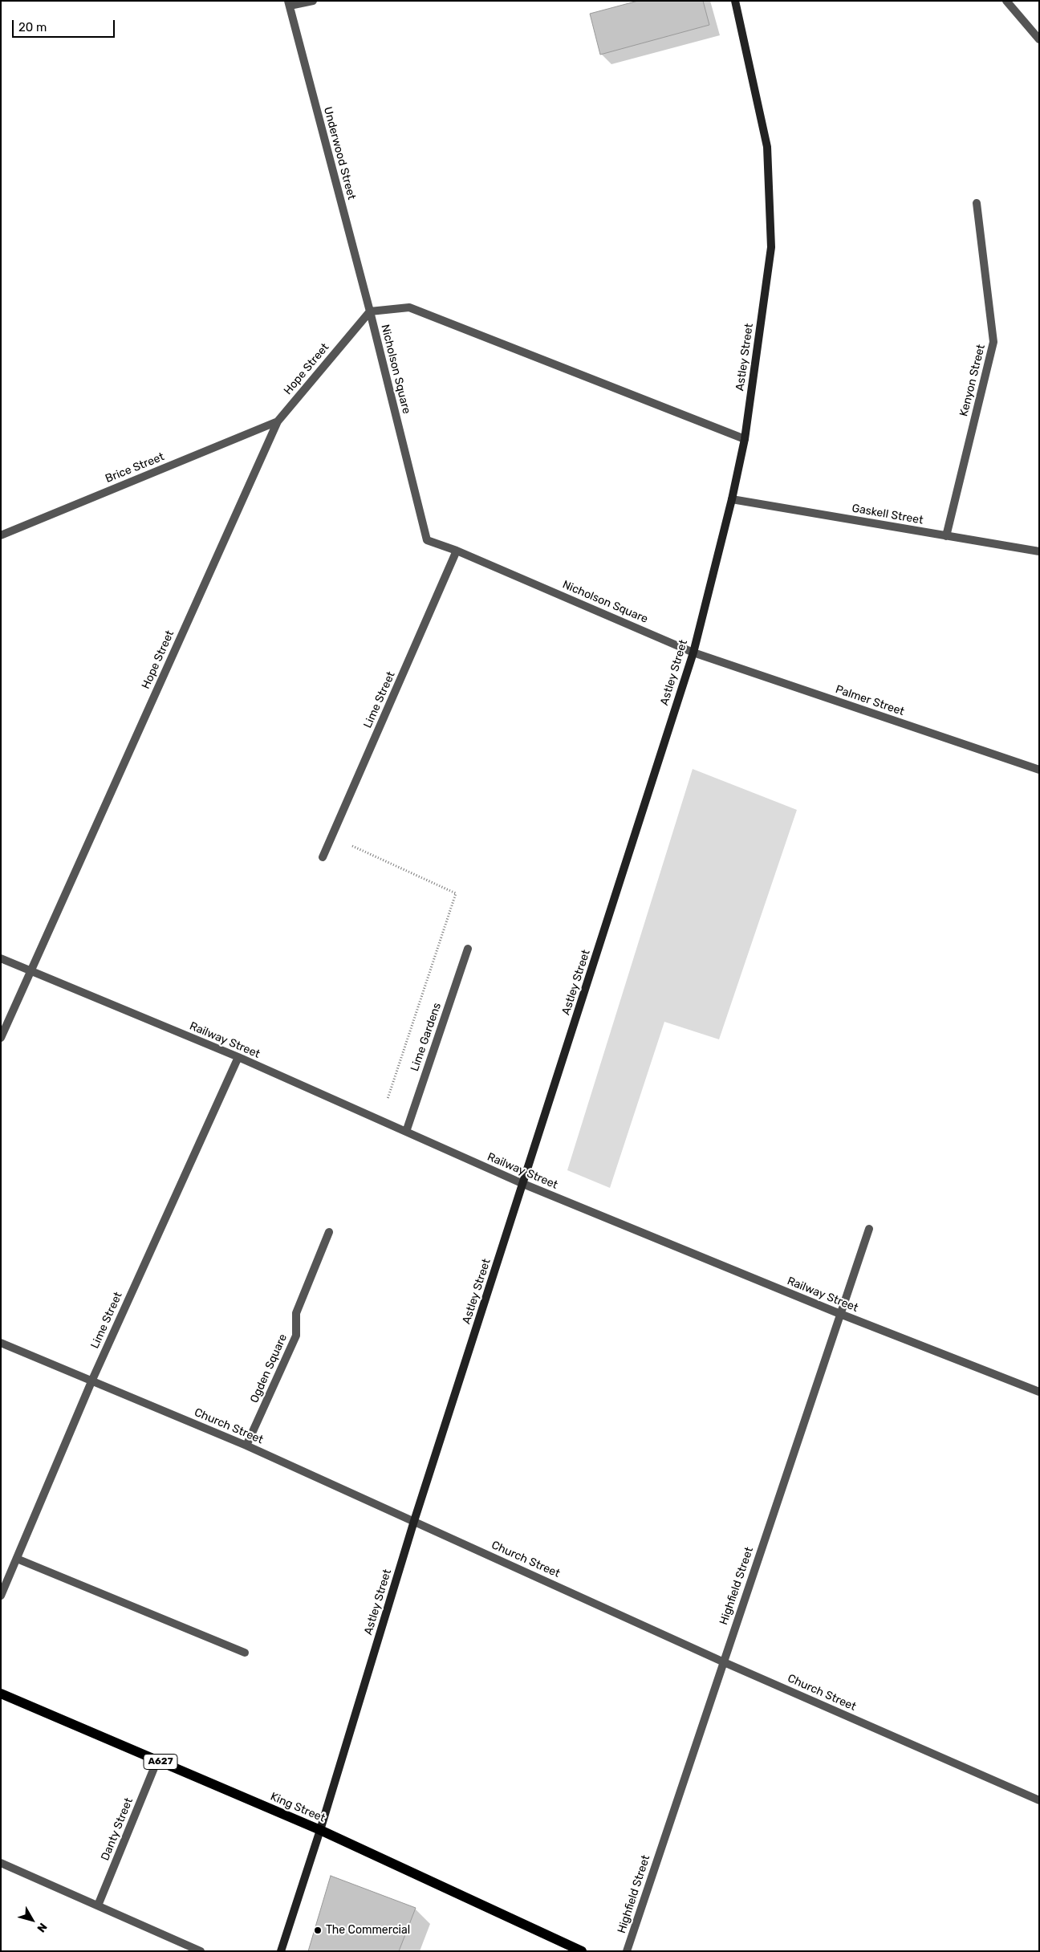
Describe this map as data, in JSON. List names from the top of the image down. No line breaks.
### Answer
{"streets":{"main road":["Astley Street","A627","King Street"],"street":["Underwood Street","Hope Street","Nicholson Square","Kenyon Street","Brice Street","Gaskell Street","Lime Street","Palmer Street","Lime Gardens","Railway Street","Ogden Square","Church Street","Highfield Street","Danty Street"]},"crossings":[["Underwood Street","Hope Street"],["Underwood Street","Nicholson Square"],["Astley Street","Nicholson Square"],["Astley Street","Gaskell Street"],["Astley Street","Palmer Street"],["Astley Street","Railway Street"],["Astley Street","Church Street"],["Astley Street","King Street"],["Hope Street","Nicholson Square"],["Hope Street","Brice Street"],["Hope Street","Railway Street"],["Nicholson Square","Lime Street"],["Nicholson Square","Palmer Street"],["Kenyon Street","Gaskell Street"],["Lime Street","Railway Street"],["Lime Street","Church Street"],["Lime Gardens","Railway Street"],["Railway Street","Highfield Street"],["Ogden Square","Church Street"],["Church Street","Highfield Street"],["King Street","Danty Street"]],"places":["The Commercial"],"scale_bar":"20 m","north":"bottom right"}
